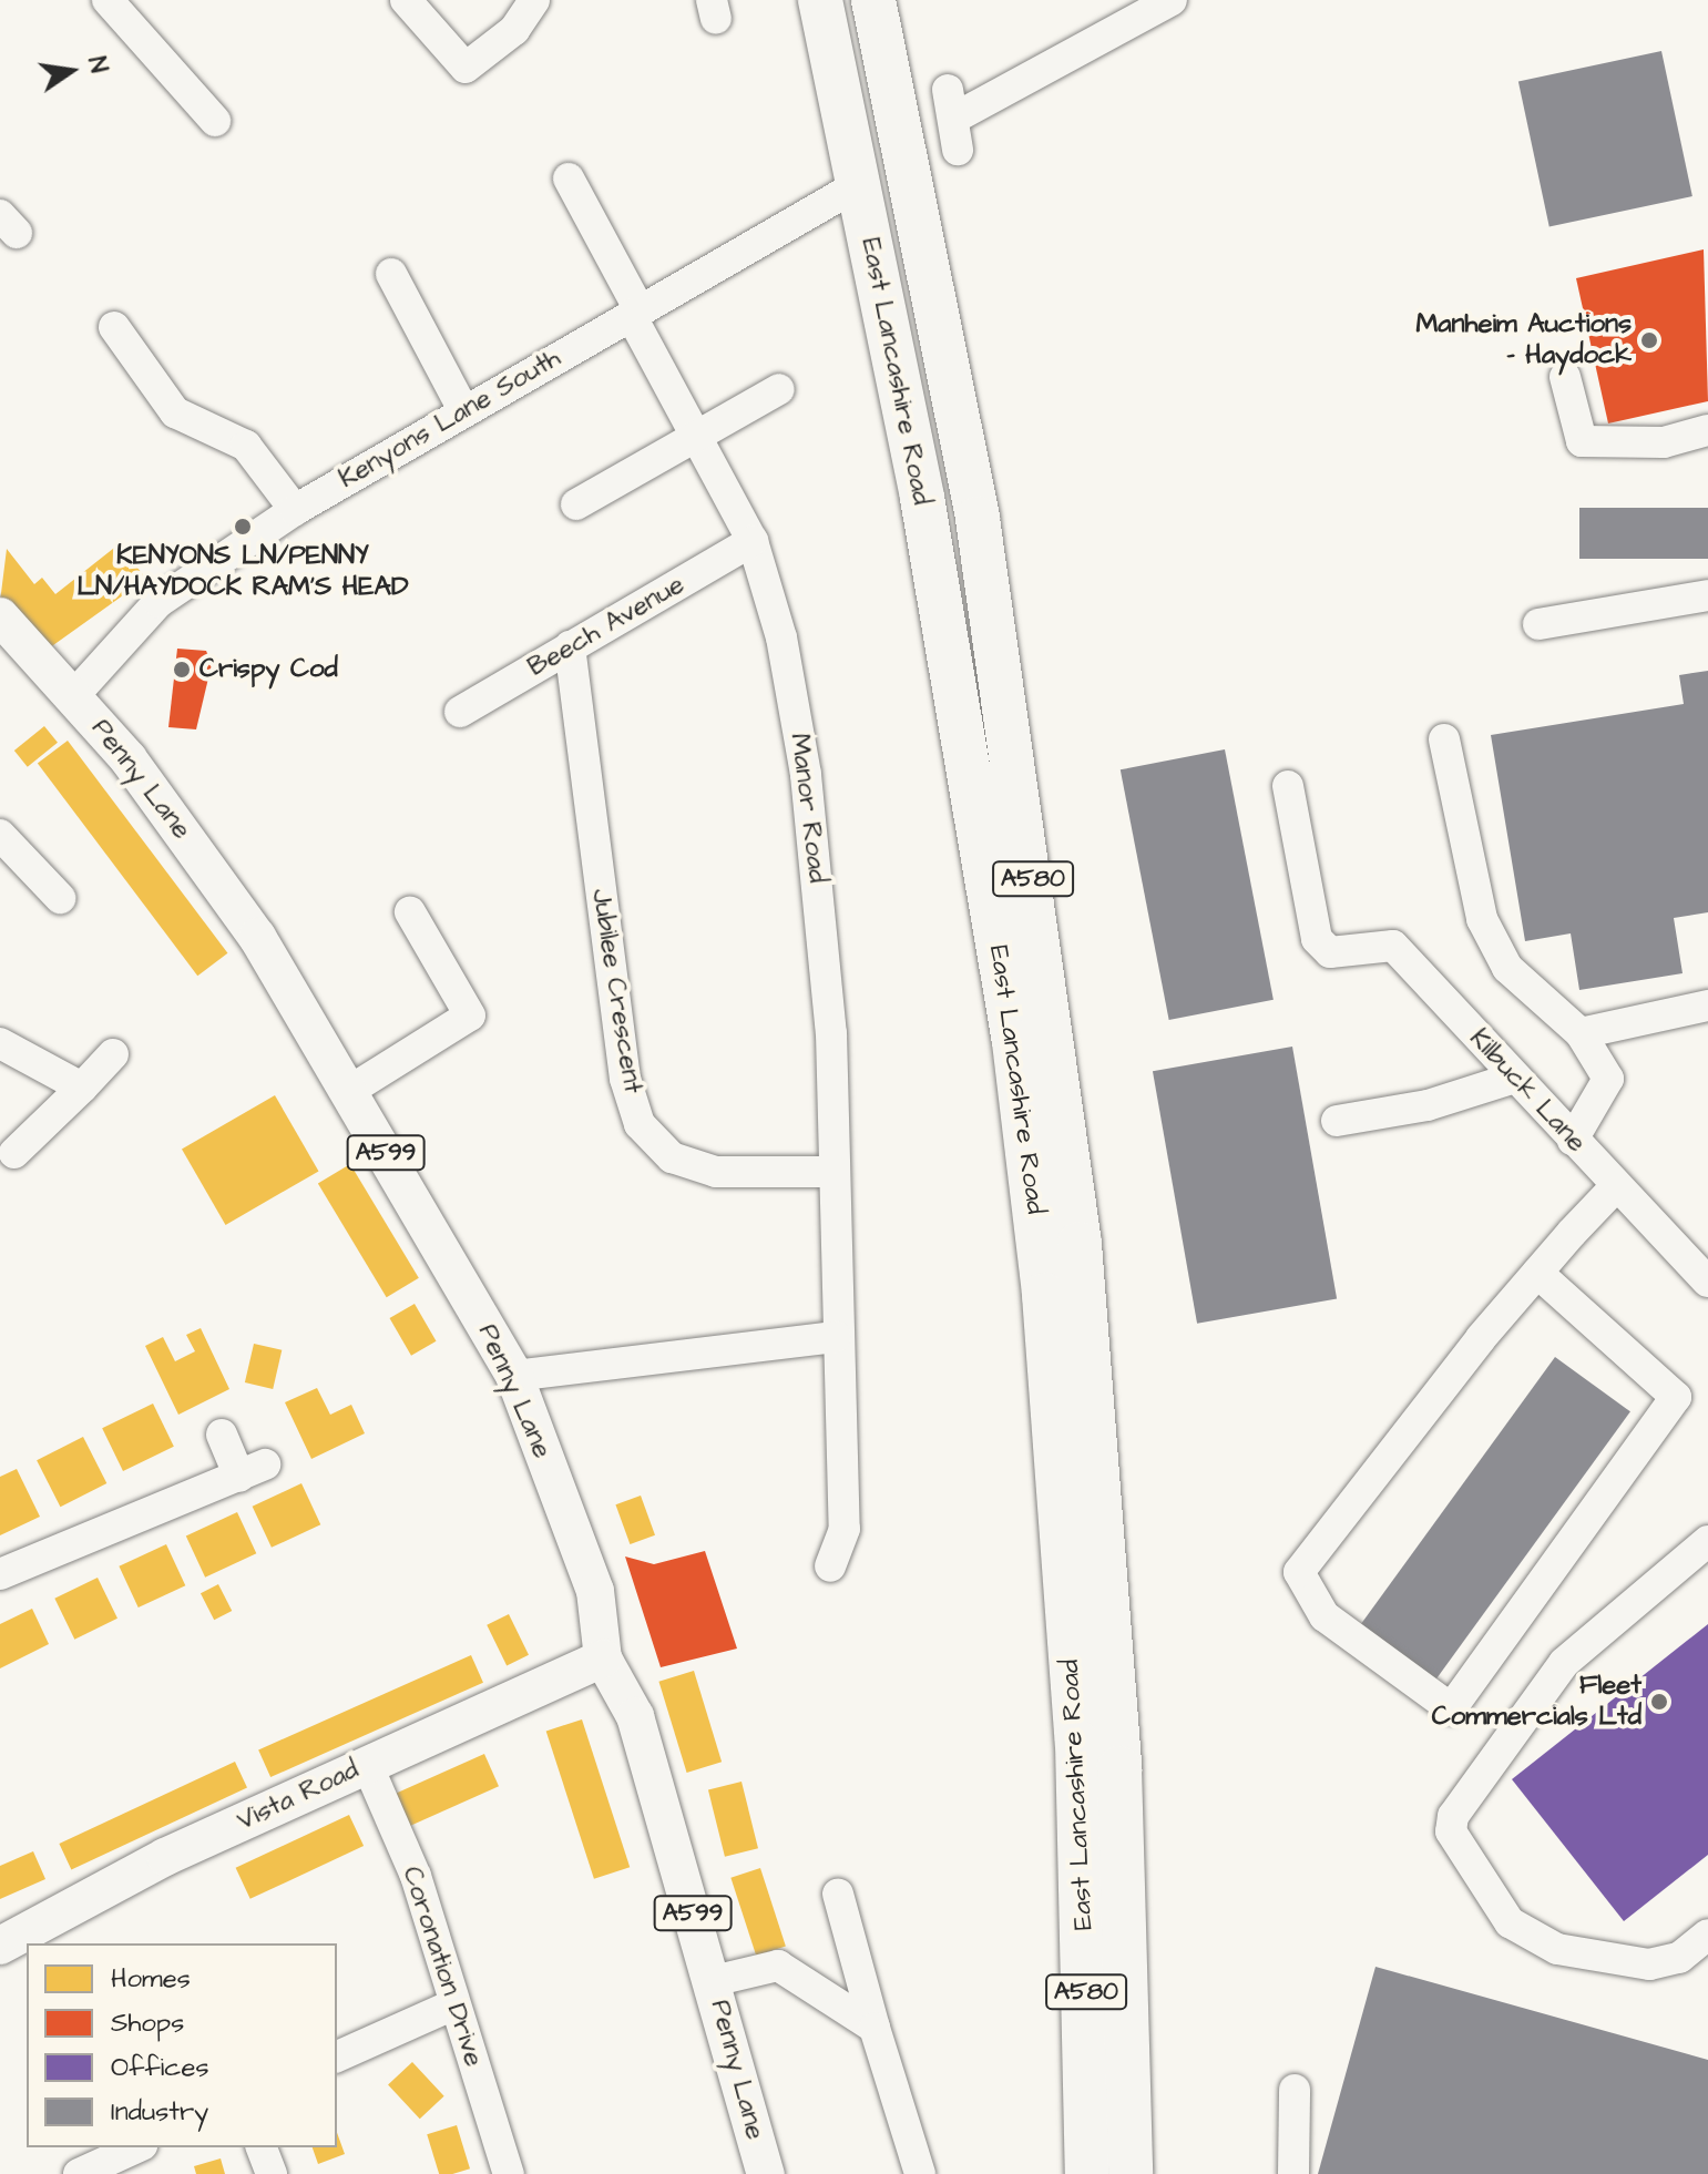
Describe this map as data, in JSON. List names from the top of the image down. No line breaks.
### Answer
{"streets":{"highway":["East Lancashire Road","A580"],"main road":["Penny Lane","A599","Vista Road"],"street":["Kenyons Lane South","Beech Avenue","Manor Road","Jubilee Crescent","Kilbuck Lane","Coronation Drive"]},"crossings":[["East Lancashire Road","Kenyons Lane South"],["Kenyons Lane South","Penny Lane"],["Kenyons Lane South","Manor Road"],["Kenyons Lane South","A599"],["Beech Avenue","Manor Road"],["Beech Avenue","Jubilee Crescent"],["Penny Lane","A599"],["Penny Lane","Vista Road"],["Manor Road","Jubilee Crescent"],["Vista Road","Coronation Drive"]],"places":["Manheim Auctions - Haydock","KENYONS LN/PENNY LN/HAYDOCK RAM'S HEAD","Crispy Cod","Fleet Commercials Ltd"],"legend":["Homes","Shops","Offices","Industry"],"north":"right"}
